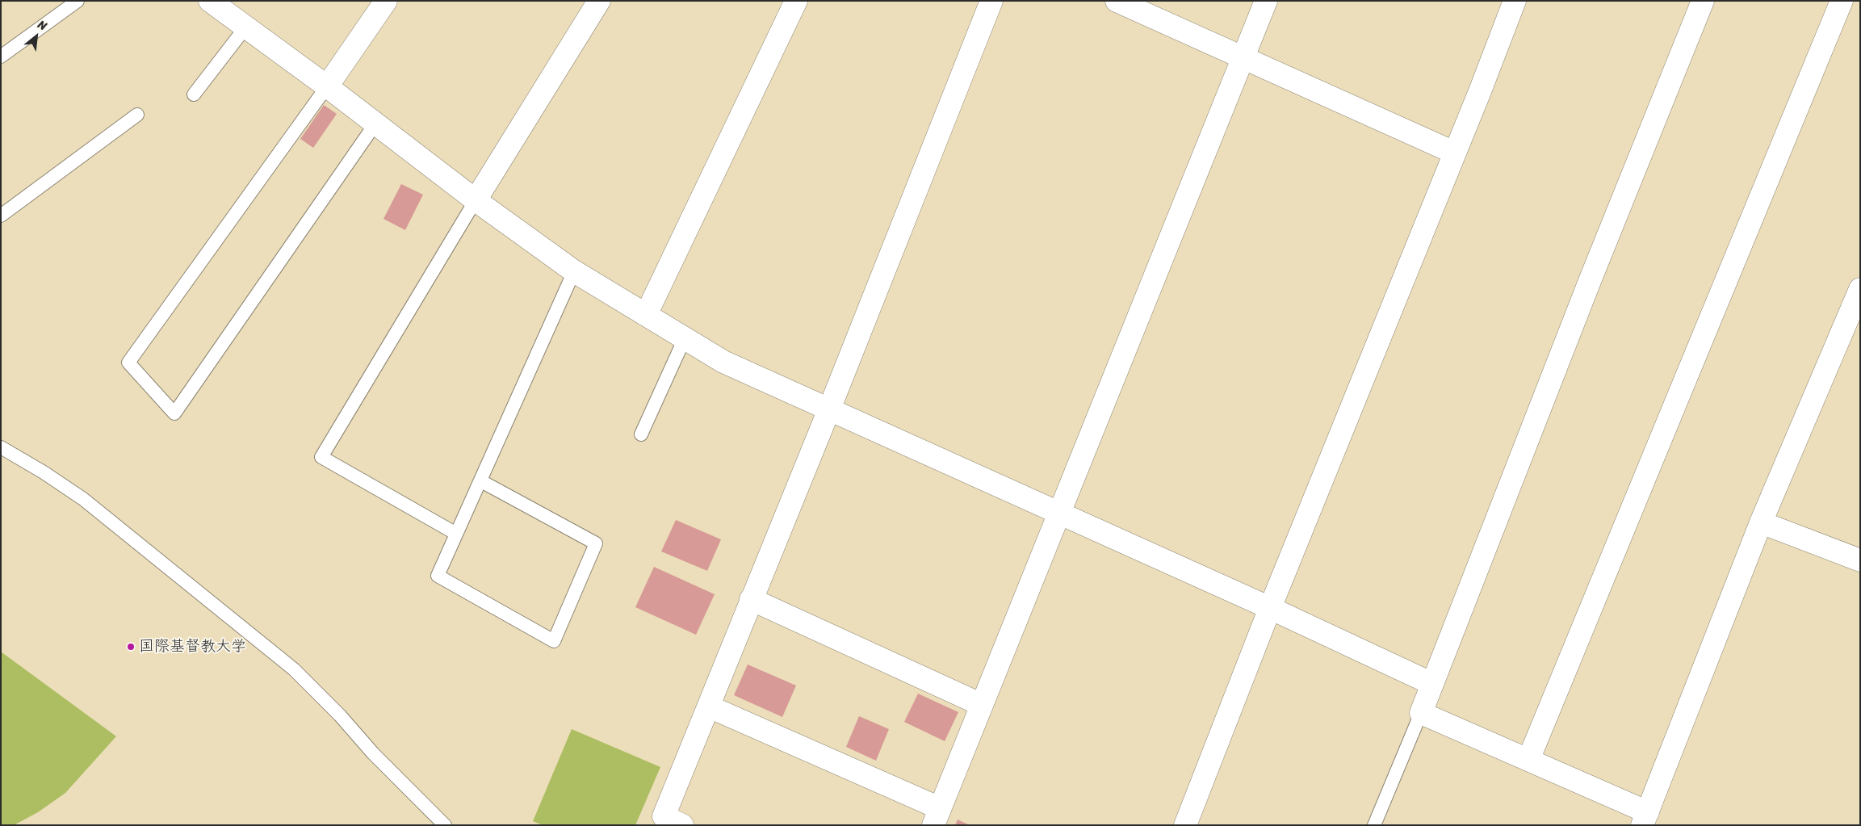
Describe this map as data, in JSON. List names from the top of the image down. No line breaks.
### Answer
{"places":["国際基督教大学"],"north":"top right"}
